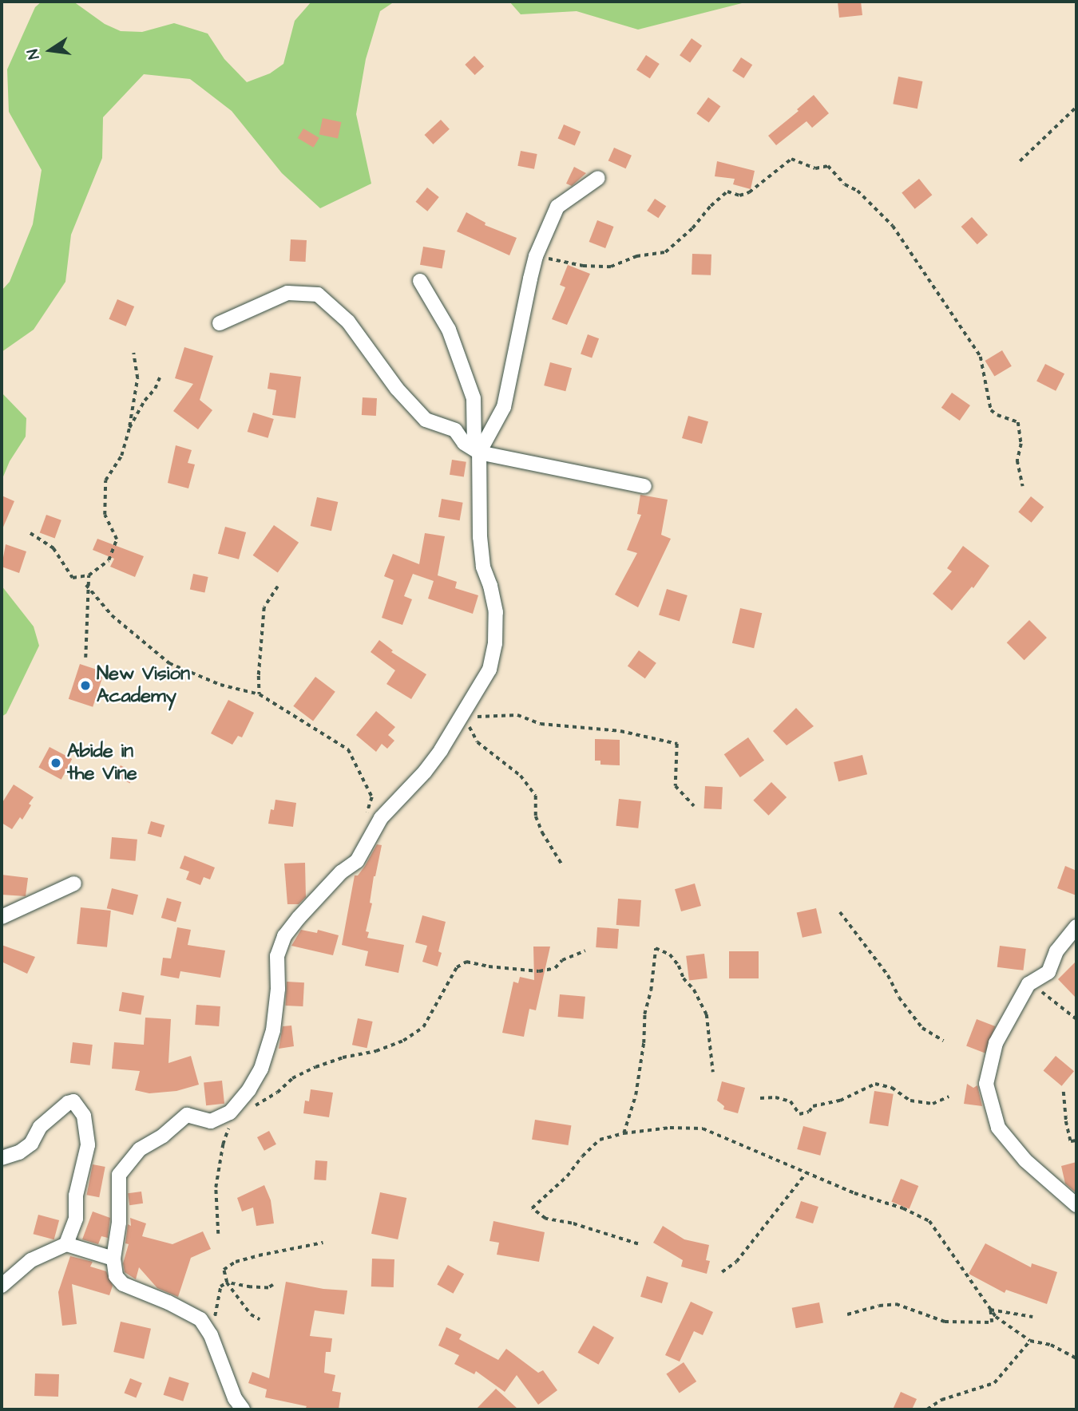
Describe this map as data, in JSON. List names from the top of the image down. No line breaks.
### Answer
{"places":["New Vision Academy","Abide in the Vine"],"north":"left"}
